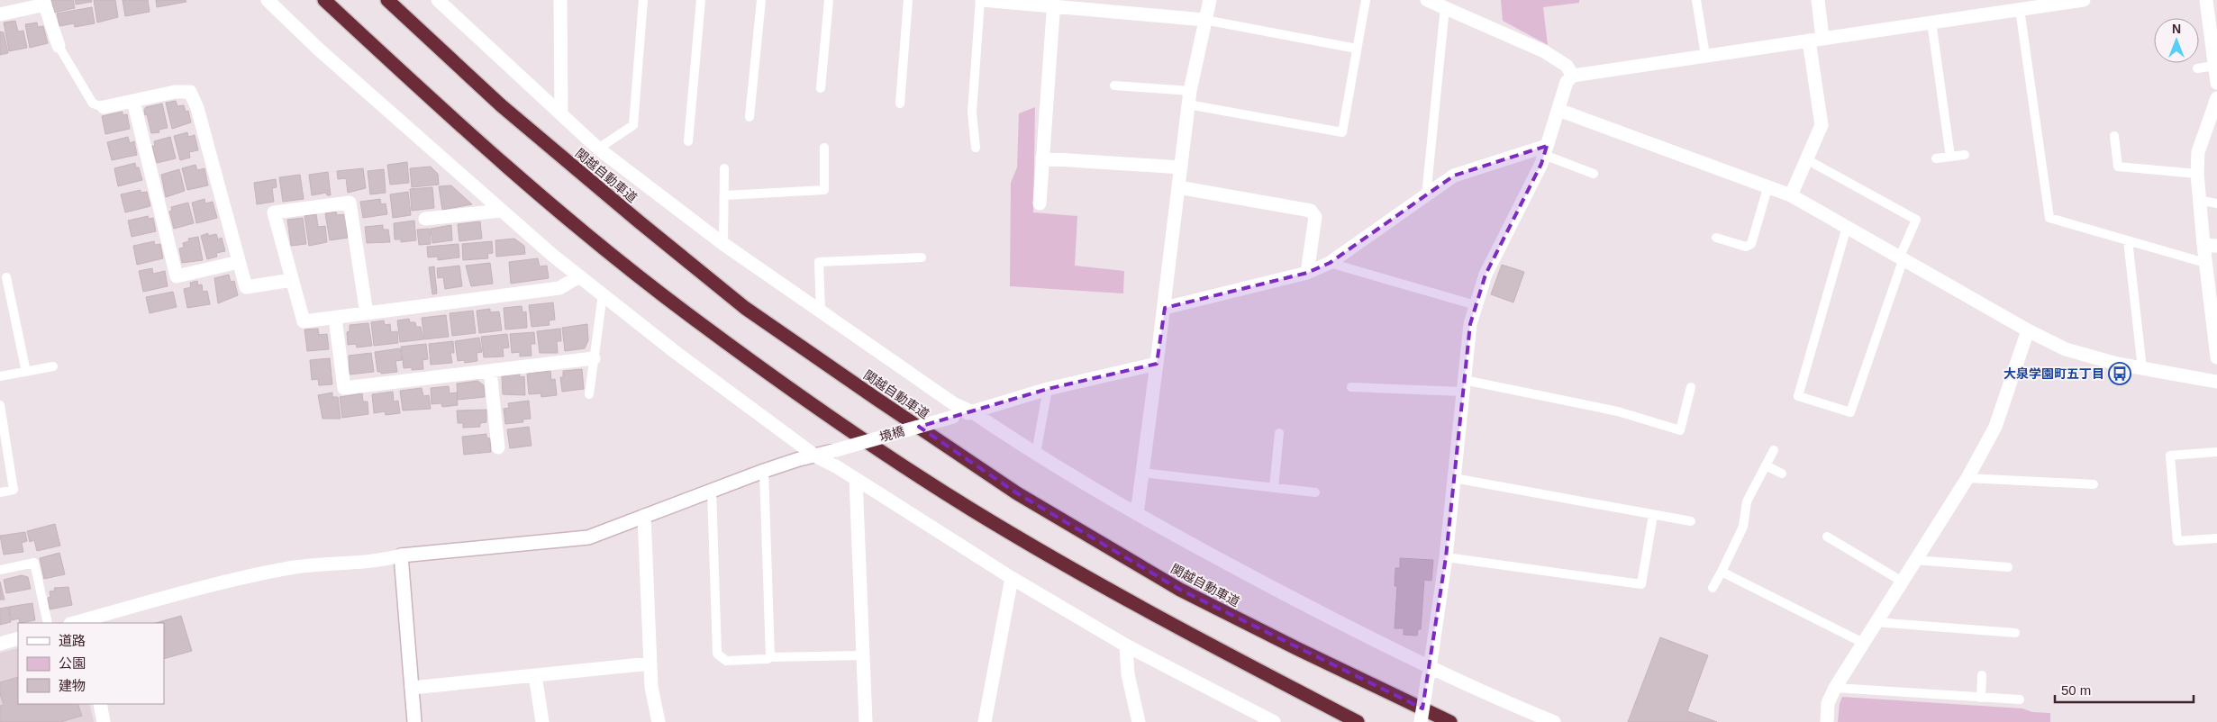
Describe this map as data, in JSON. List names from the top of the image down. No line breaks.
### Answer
{"streets":{"highway":["関越自動車道"],"street":["境橋"]},"places":{"bus stop":["大泉学園町五丁目"]},"legend":["道路","公園","建物"],"scale_bar":"50 m","north":"top"}
